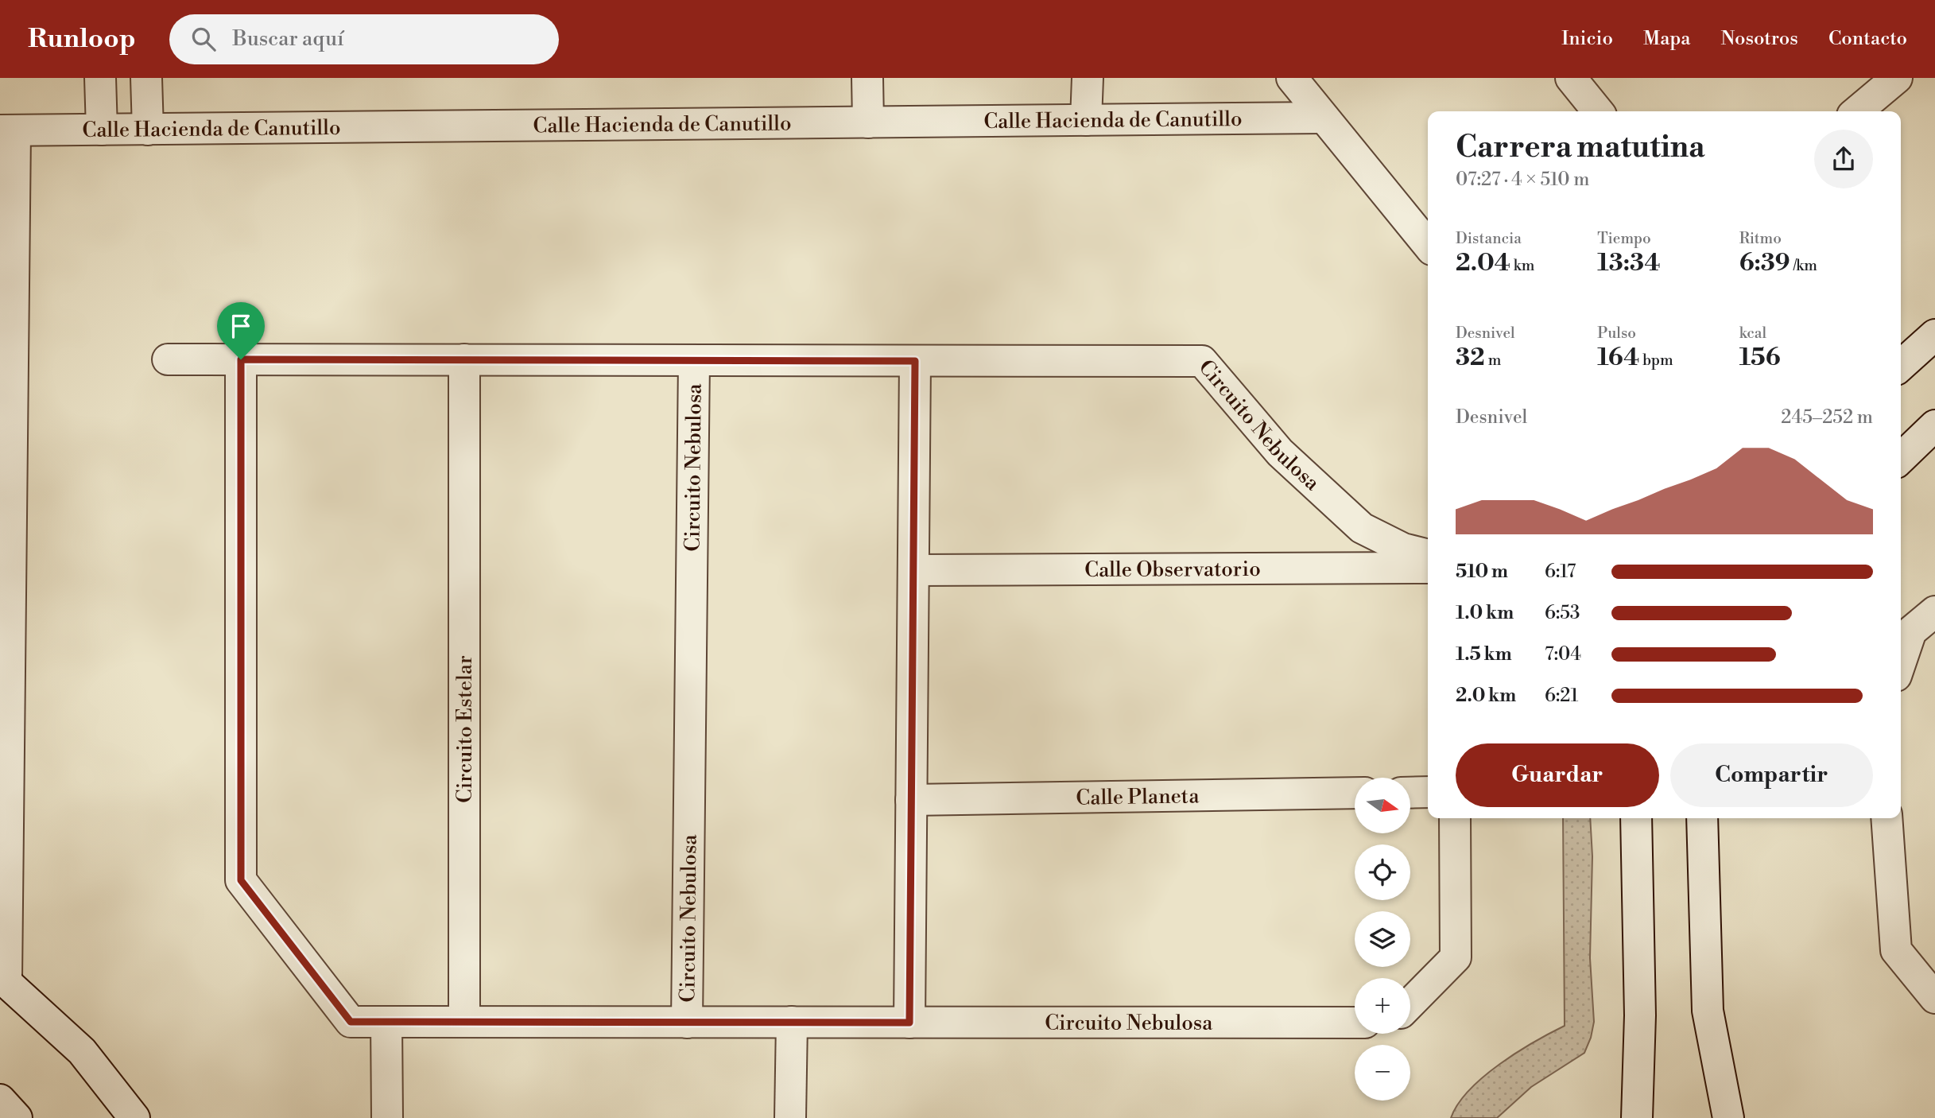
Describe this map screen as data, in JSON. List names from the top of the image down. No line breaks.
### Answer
{"streets":{"street":["Calle Hacienda de Canutillo","Circuito Nebulosa","Calle Observatorio","Circuito Estelar","Calle Planeta"]},"crossings":[["Circuito Nebulosa","Circuito Estelar"]],"north":"right","page":{"header":"Runloop","search":"Buscar aquí","nav":["Inicio","Mapa","Nosotros","Contacto"],"heading":["Carrera matutina","07:27 · 4 × 510 m"],"stats":[["Distancia","2.04 km"],["Tiempo","13:34"],["Ritmo","6:39 /km"],["Desnivel","32 m"],["Pulso","164 bpm"],["kcal","156"]],"chart":["Desnivel","245–252 m"],"list":[{"name":"510 m","note":"6:17"},{"name":"1.0 km","note":"6:53"},{"name":"1.5 km","note":"7:04"},{"name":"2.0 km","note":"6:21"}],"buttons":["Guardar","Compartir"],"map_buttons":["+","−"]}}
